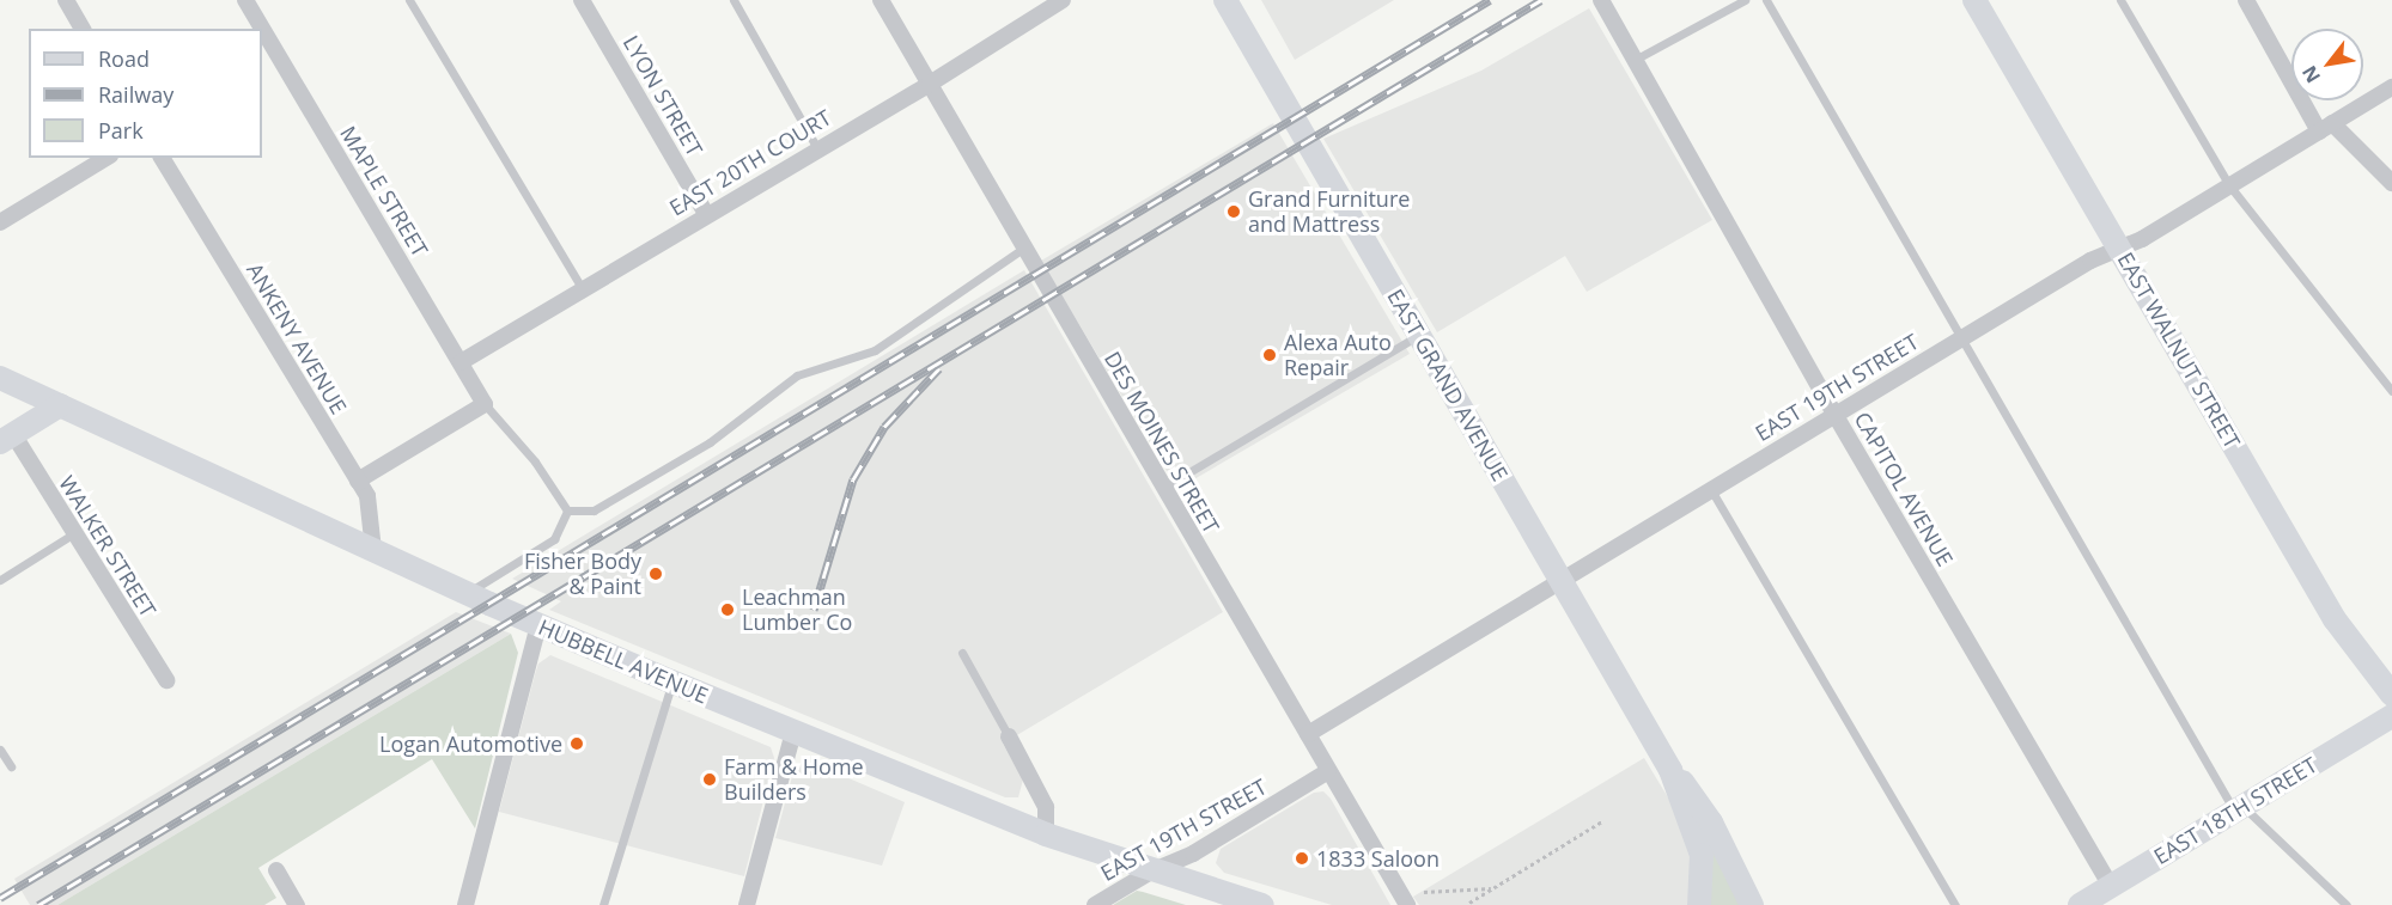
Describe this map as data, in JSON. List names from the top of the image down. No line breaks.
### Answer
{"streets":{"street":["LYON STREET","EAST 20TH COURT","MAPLE STREET","ANKENY AVENUE","EAST WALNUT STREET","EAST GRAND AVENUE","EAST 19TH STREET","DES MOINES STREET","CAPITOL AVENUE","WALKER STREET","HUBBELL AVENUE","EAST 18TH STREET"]},"crossings":[["LYON STREET","EAST 20TH COURT"],["EAST 20TH COURT","MAPLE STREET"],["EAST 20TH COURT","DES MOINES STREET"],["ANKENY AVENUE","HUBBELL AVENUE"],["EAST WALNUT STREET","EAST 19TH STREET"],["EAST GRAND AVENUE","EAST 19TH STREET"],["EAST 19TH STREET","DES MOINES STREET"],["EAST 19TH STREET","CAPITOL AVENUE"],["EAST 19TH STREET","HUBBELL AVENUE"],["CAPITOL AVENUE","EAST 18TH STREET"]],"places":["Grand Furniture and Mattress","Alexa Auto Repair","Fisher Body & Paint","Leachman Lumber Co","Logan Automotive","Farm & Home Builders","1833 Saloon"],"legend":["Road","Railway","Park"],"north":"bottom left"}
